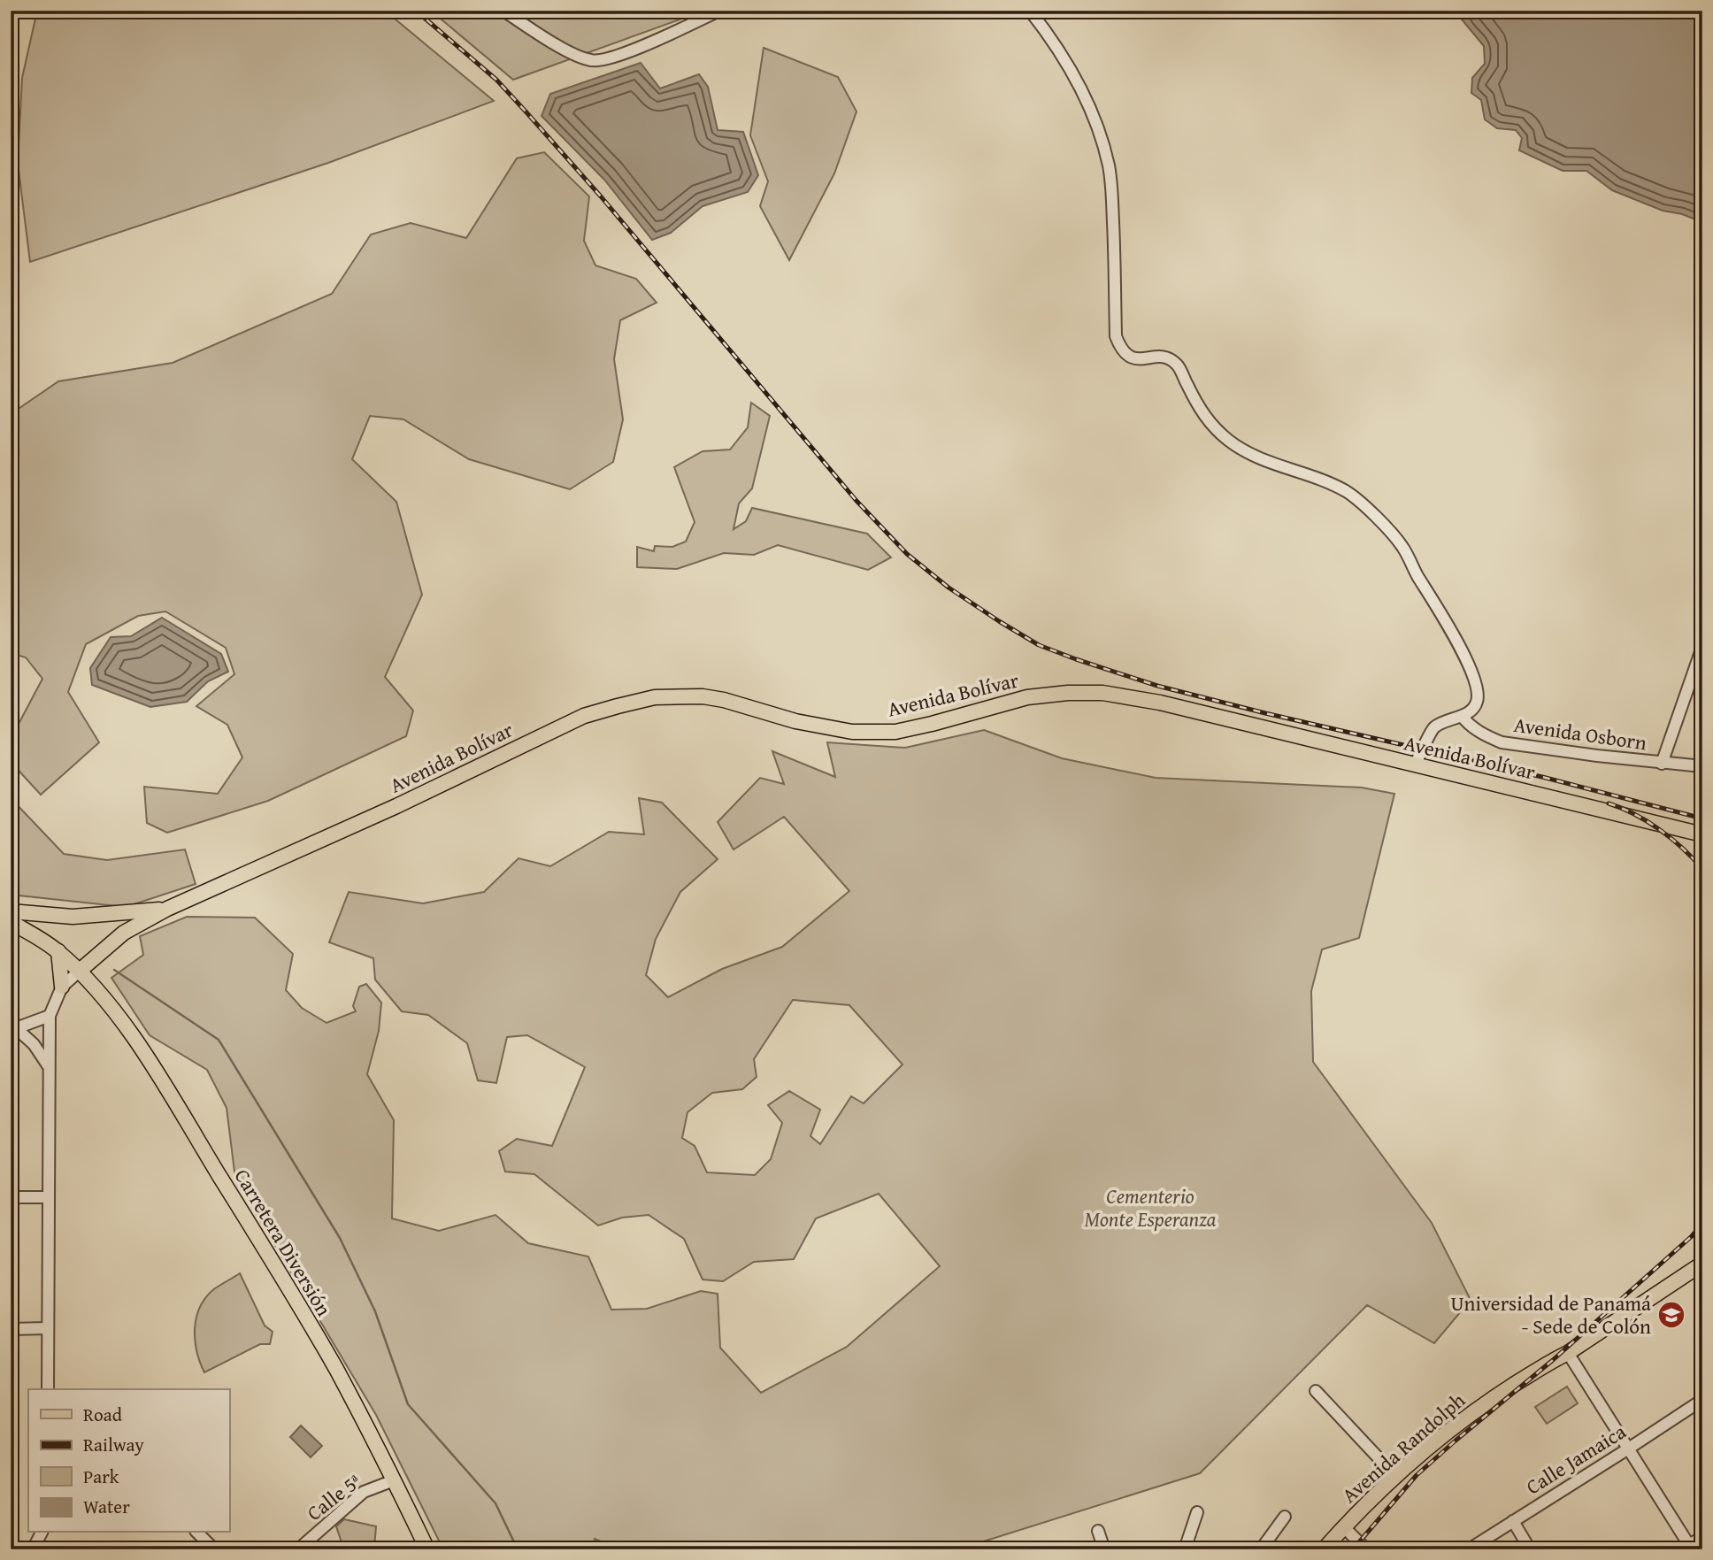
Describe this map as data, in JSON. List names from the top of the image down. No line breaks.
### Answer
{"streets":{"main road":["Avenida Bolívar","Carretera Diversión","Avenida Randolph"],"street":["Avenida Osborn","Calle Jamaica","Calle 5ª"]},"crossings":[["Avenida Bolívar","Carretera Diversión"],["Carretera Diversión","Calle 5ª"]],"parks":["Cementerio Monte Esperanza"],"places":{"school or university":["Universidad de Panamá - Sede de Colón"]},"legend":["Road","Railway","Park","Water"]}
